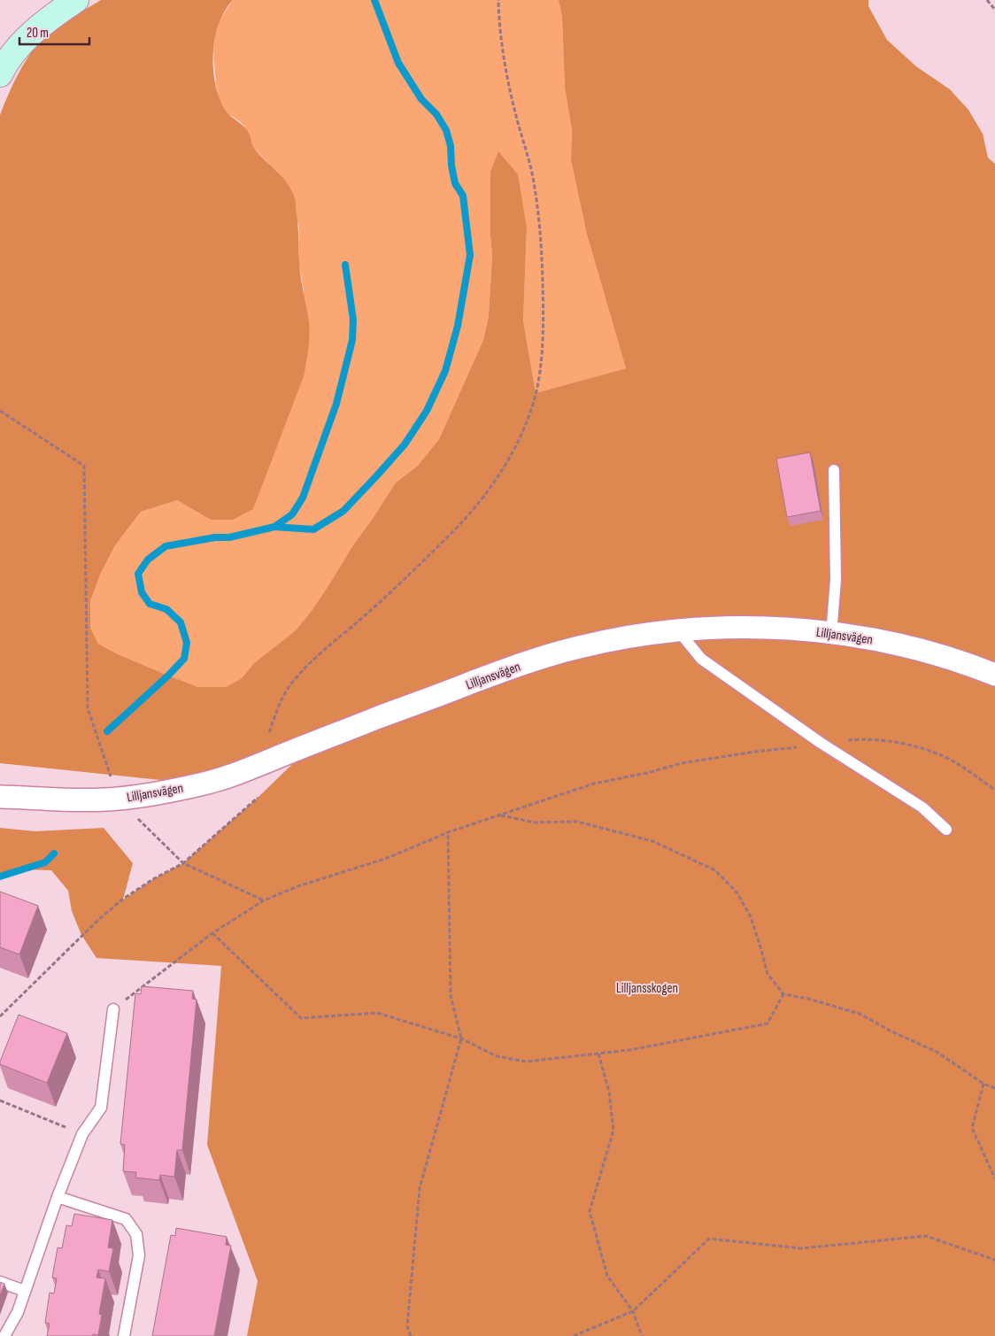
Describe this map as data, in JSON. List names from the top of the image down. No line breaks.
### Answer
{"streets":{"street":["Lilljansvägen"]},"parks":["Lilljansskogen"],"scale_bar":"20 m"}
